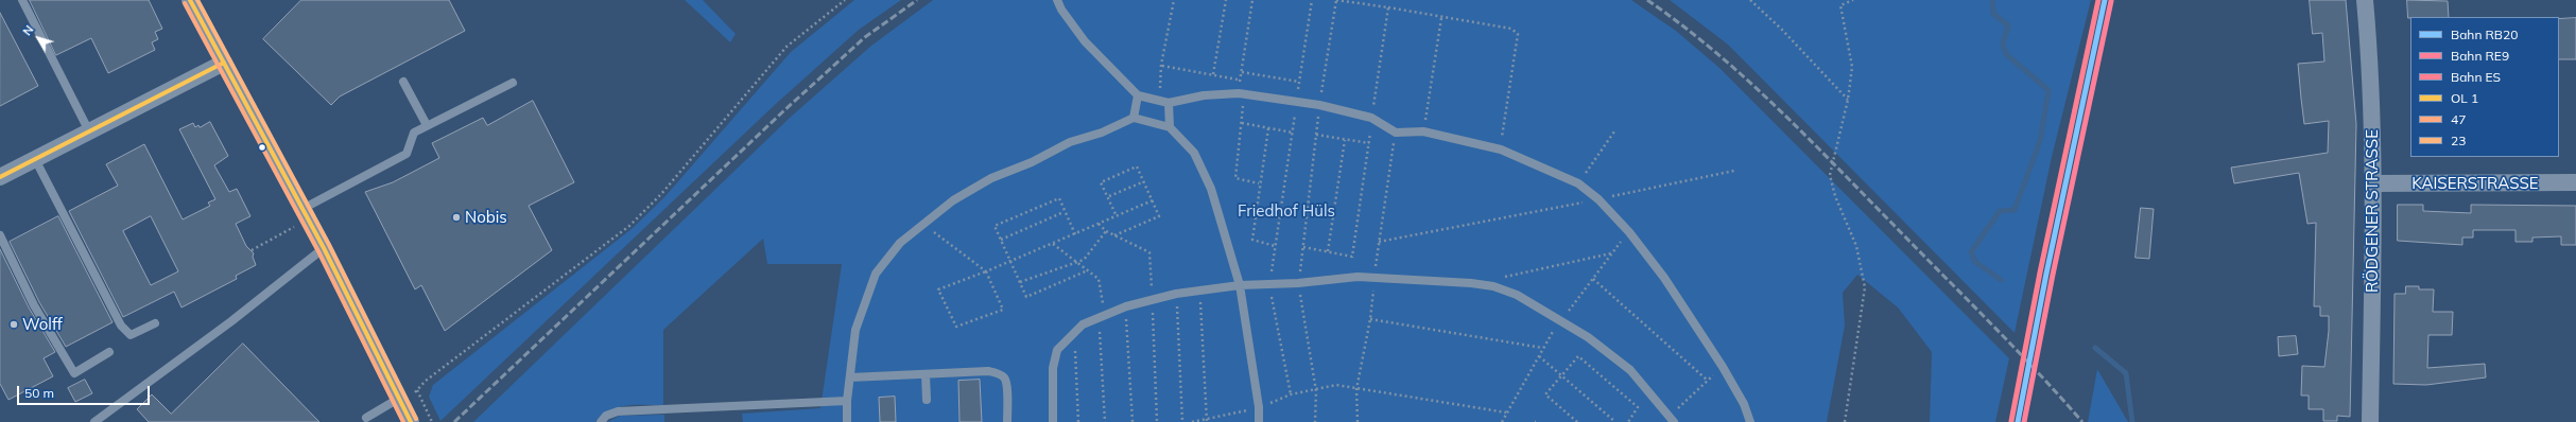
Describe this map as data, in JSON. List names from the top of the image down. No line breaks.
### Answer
{"streets":{"street":["KAISERSTRASSE","RÖDGENER STRASSE"]},"crossings":[["KAISERSTRASSE","RÖDGENER STRASSE"]],"parks":["Friedhof Hüls"],"places":["Nobis","Wolff"],"lines":["rail line RB20","rail line ES","transit line 23","rail line RE9","transit line 47"],"legend":["Bahn RB20","Bahn RE9","Bahn ES","OL 1","47","23"],"scale_bar":"50 m","north":"top left"}
